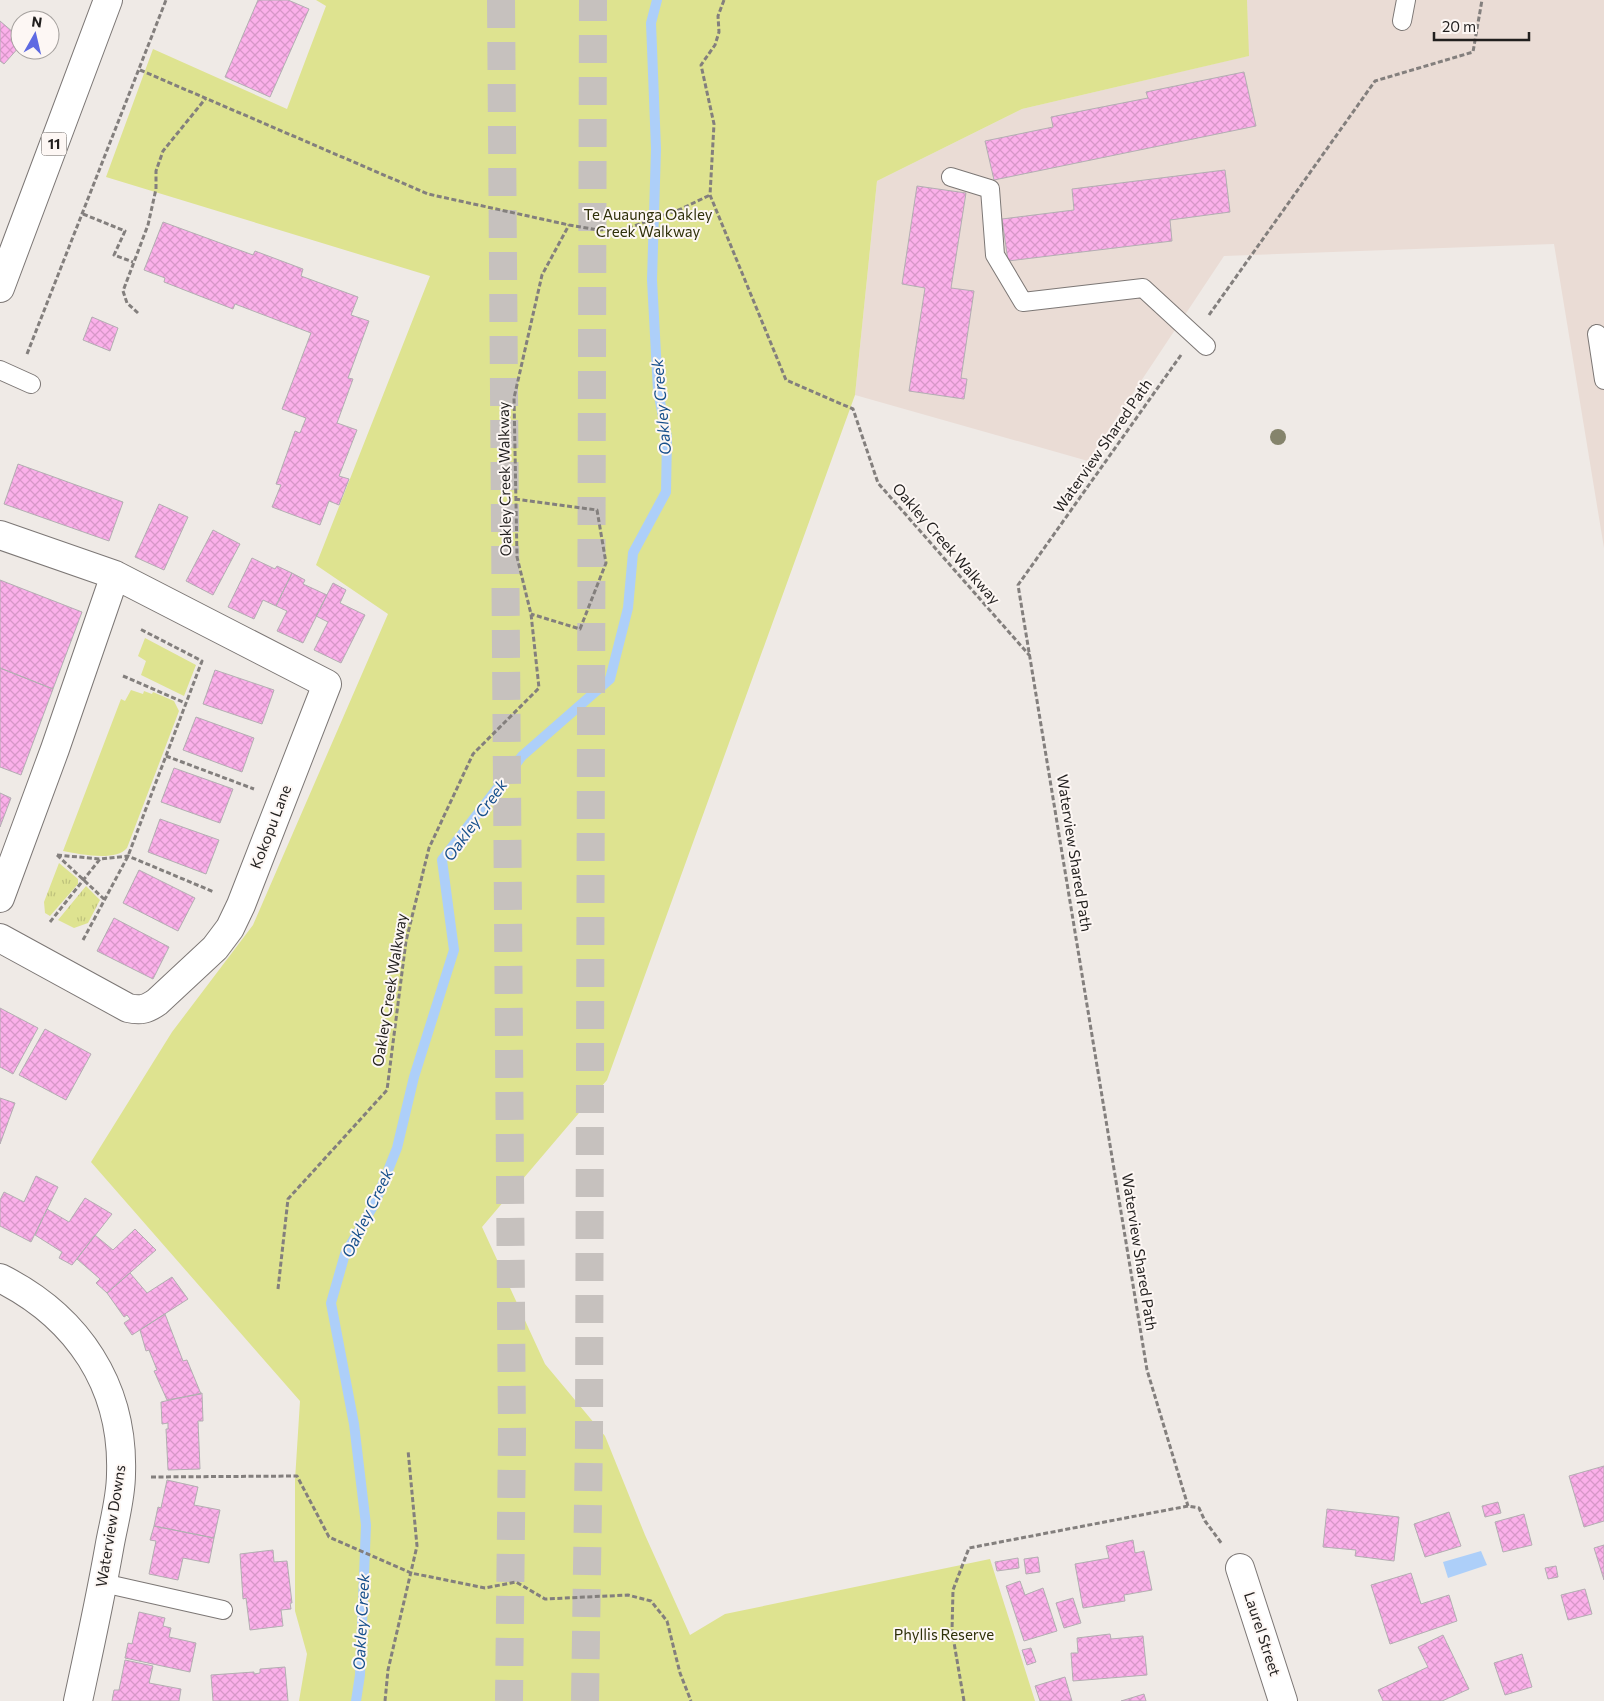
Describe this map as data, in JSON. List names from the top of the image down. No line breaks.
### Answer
{"streets":{"street":["11","Kokopu Lane","Waterview Downs","Laurel Street"],"path":["Waterview Shared Path","Oakley Creek Walkway"]},"crossings":[["Waterview Shared Path","Oakley Creek Walkway"]],"water":["Oakley Creek"],"parks":["Te Auaunga Oakley Creek Walkway","Phyllis Reserve"],"scale_bar":"20 m","north":"top"}
